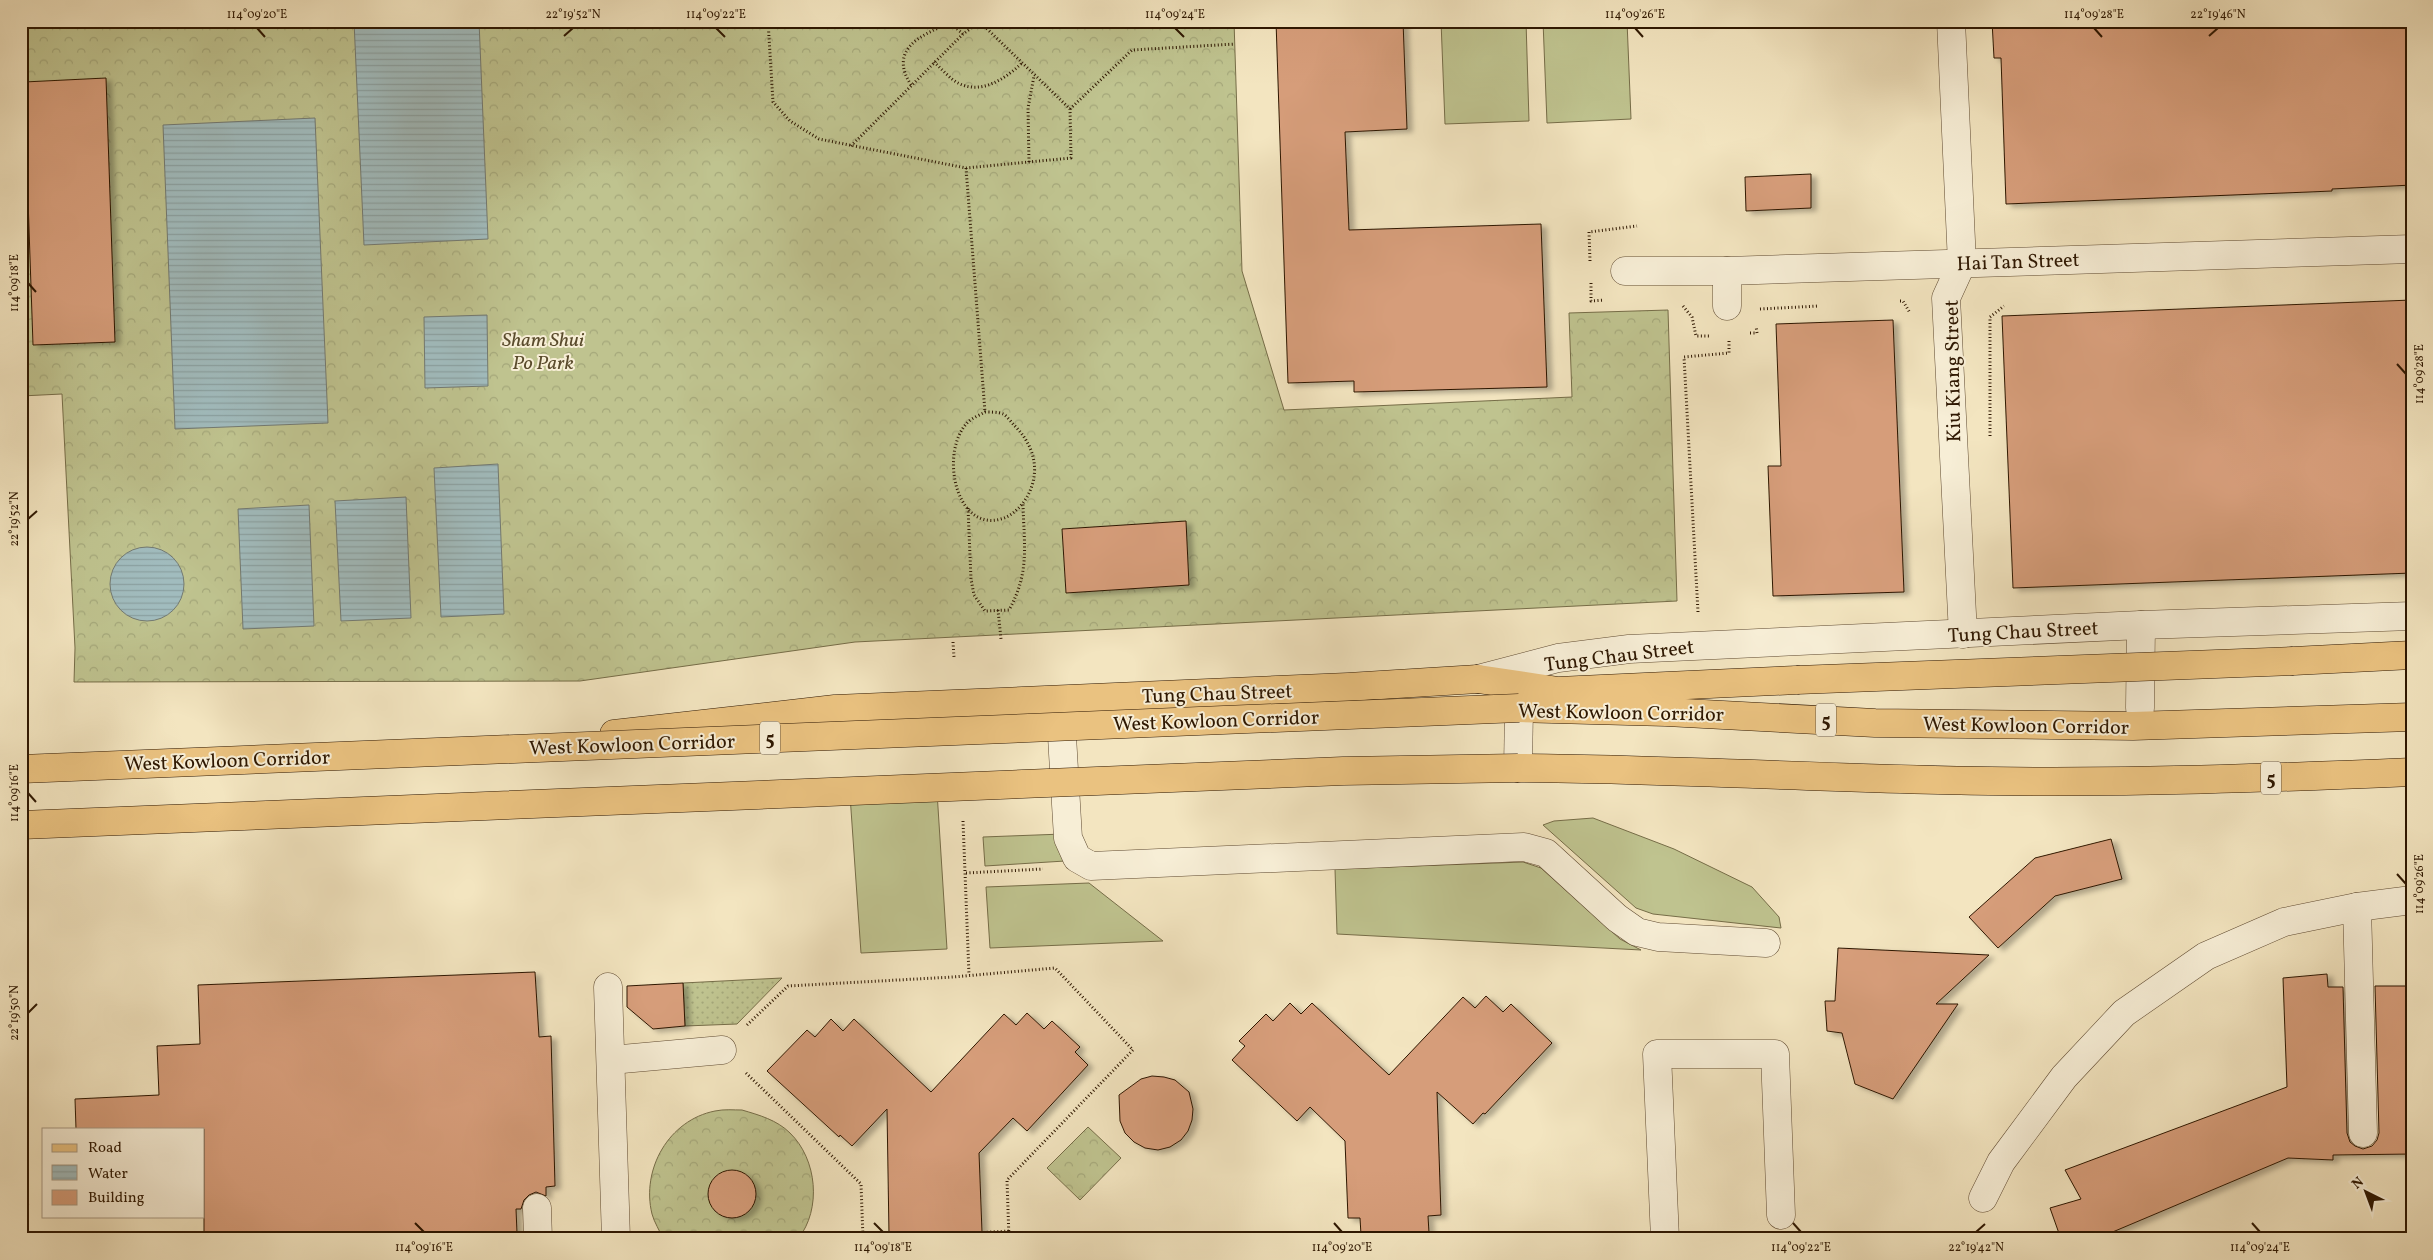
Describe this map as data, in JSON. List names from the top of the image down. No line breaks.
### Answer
{"streets":{"main road":["Tung Chau Street","West Kowloon Corridor","5"],"street":["Hai Tan Street","Kiu Kiang Street"]},"crossings":[["Hai Tan Street","Kiu Kiang Street"],["Kiu Kiang Street","Tung Chau Street"]],"parks":["Sham Shui Po Park"],"legend":["Road","Water","Building"],"north":"top left","coordinates":["114°09'20\"E","22°19'52\"N","114°09'22\"E","114°09'24\"E","114°09'26\"E","114°09'28\"E","22°19'46\"N","114°09'18\"E","114°09'16\"E","22°19'50\"N","22°19'42\"N"]}
